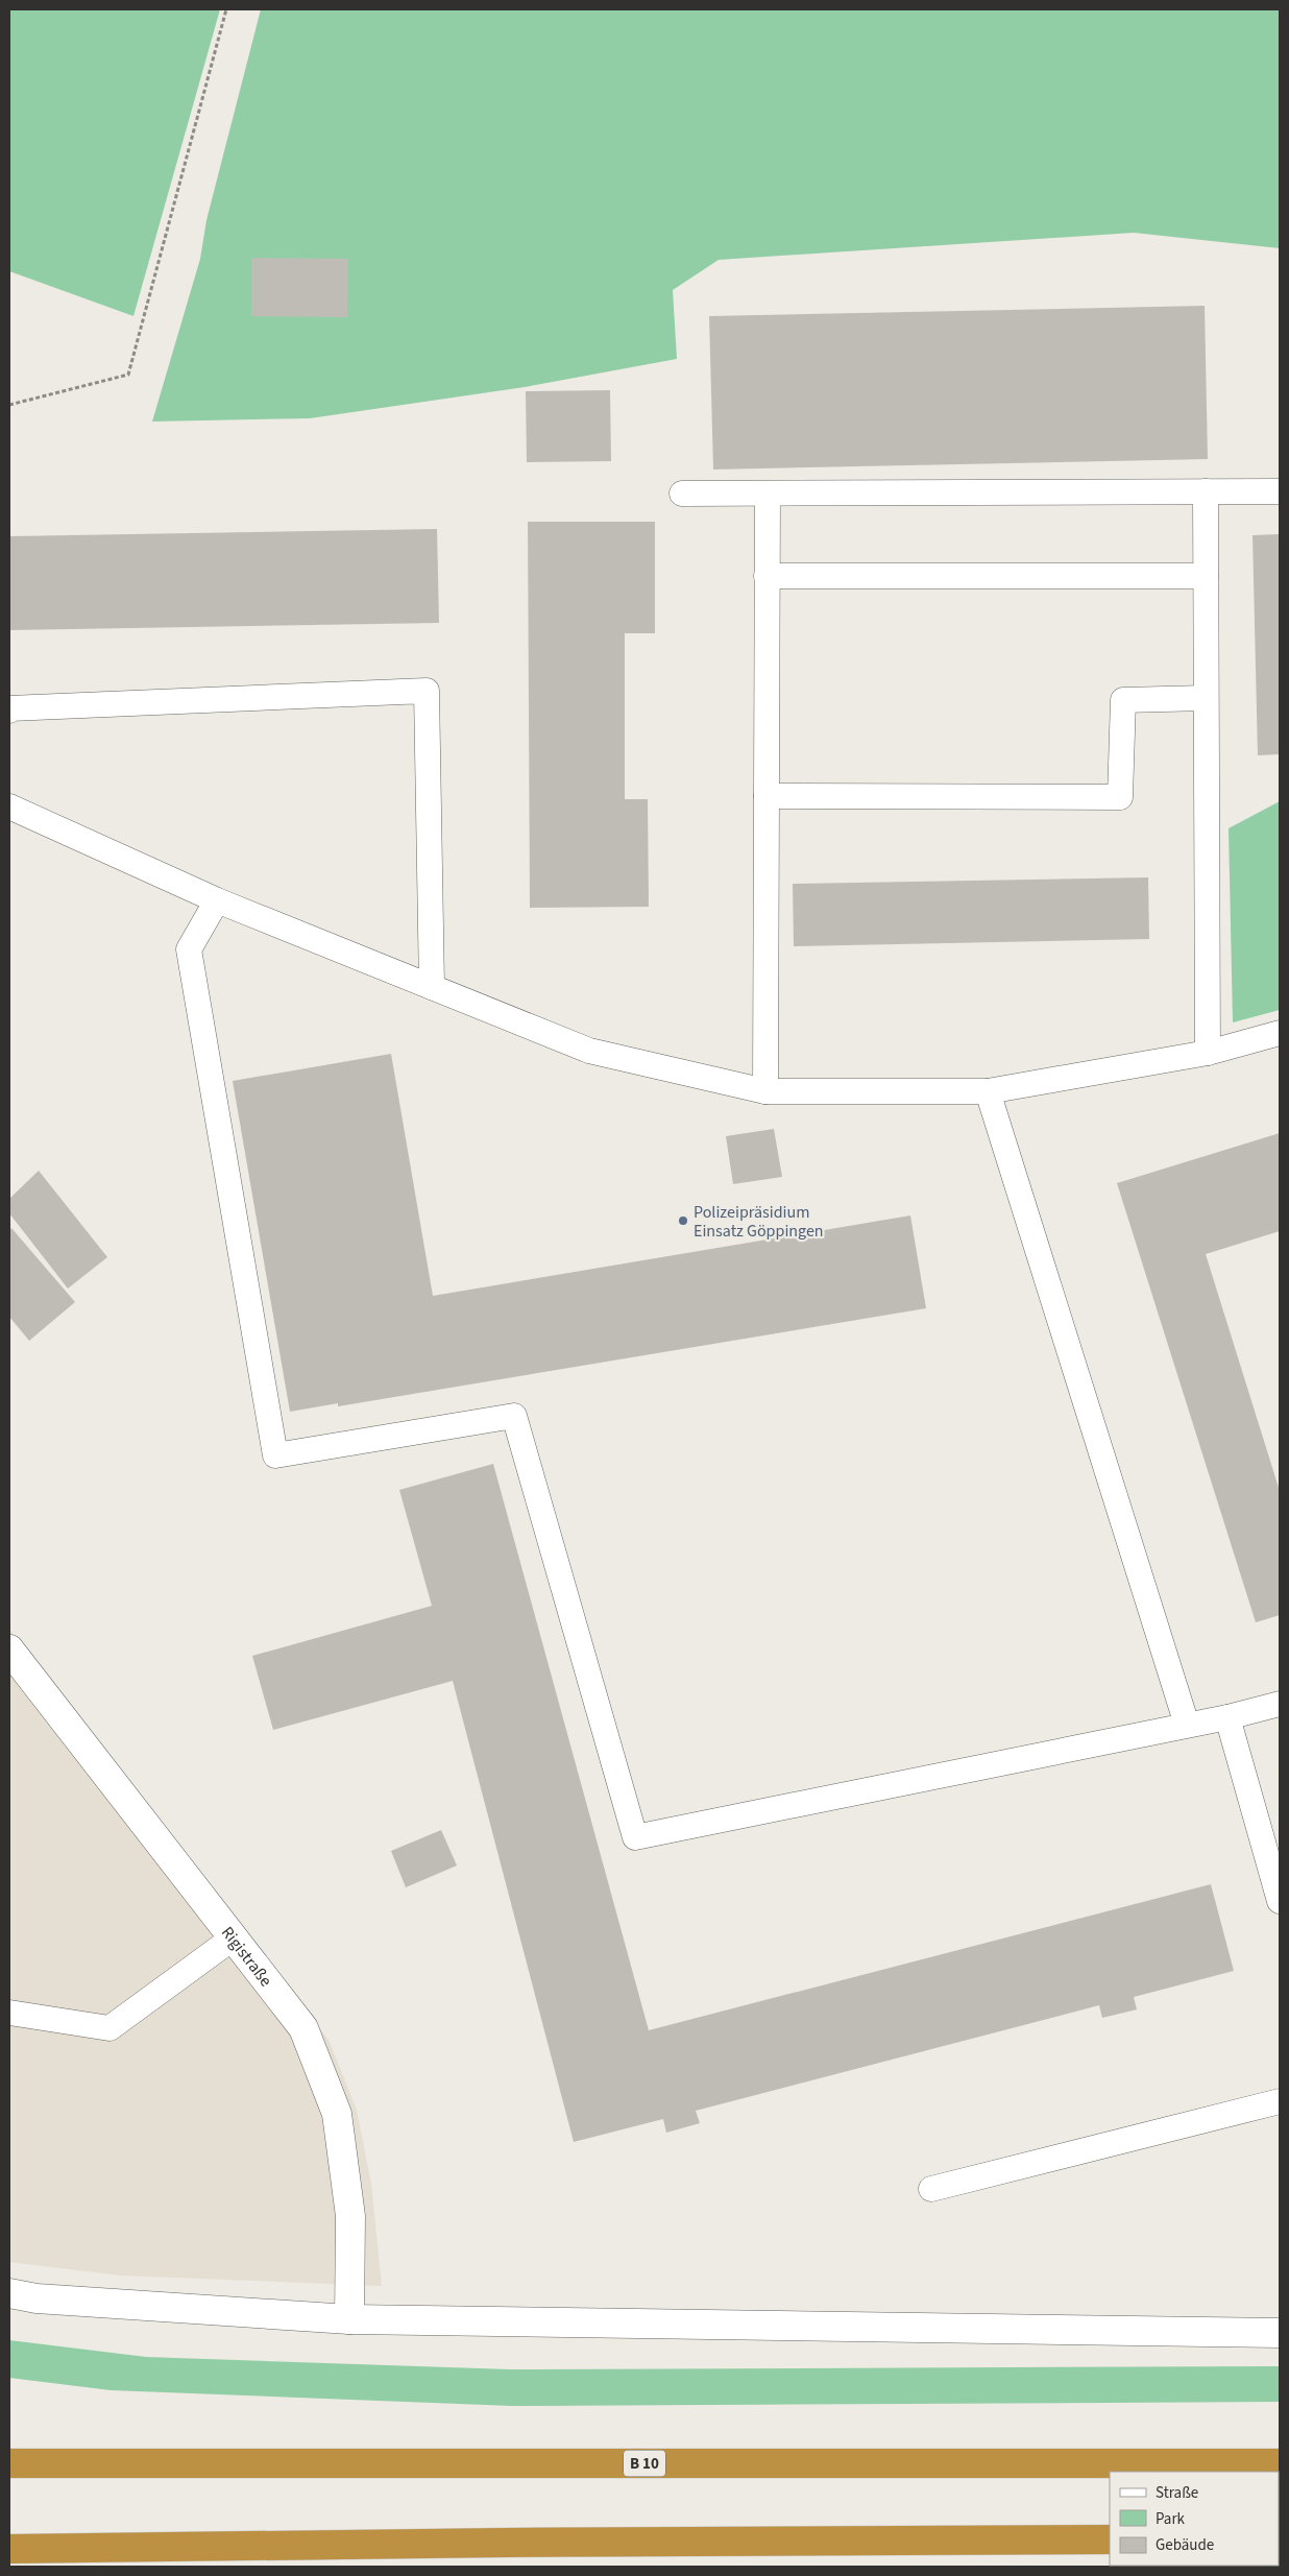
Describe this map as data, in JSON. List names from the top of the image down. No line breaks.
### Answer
{"streets":{"highway":["B 10"],"main road":["Rigistraße"]},"places":["Polizeipräsidium Einsatz Göppingen"],"legend":["Straße","Park","Gebäude"]}
